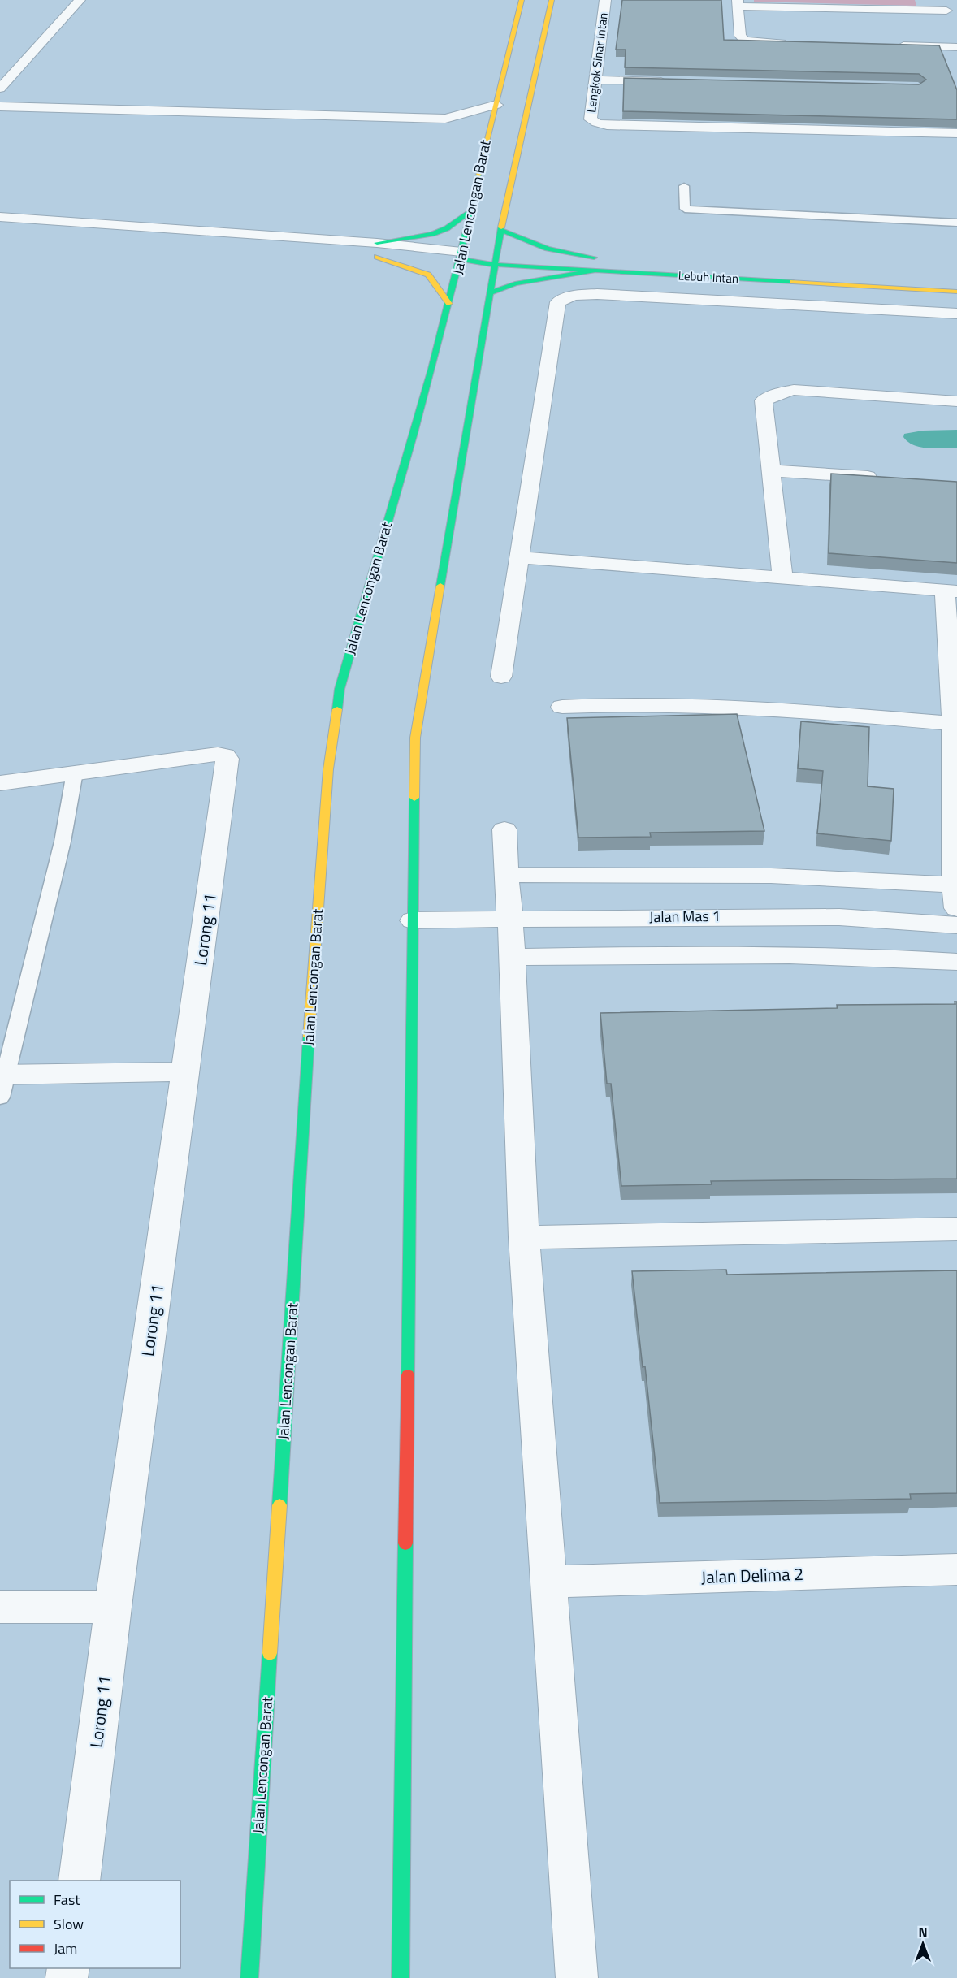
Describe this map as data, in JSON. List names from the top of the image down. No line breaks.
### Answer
{"streets":{"main road":["Jalan Lencongan Barat","Lebuh Intan"],"street":["Lengkok Sinar Intan","Jalan Mas 1","Lorong 11","Jalan Delima 2"]},"crossings":[["Jalan Lencongan Barat","Lebuh Intan"]],"legend":["Fast","Slow","Jam"],"north":"top"}
